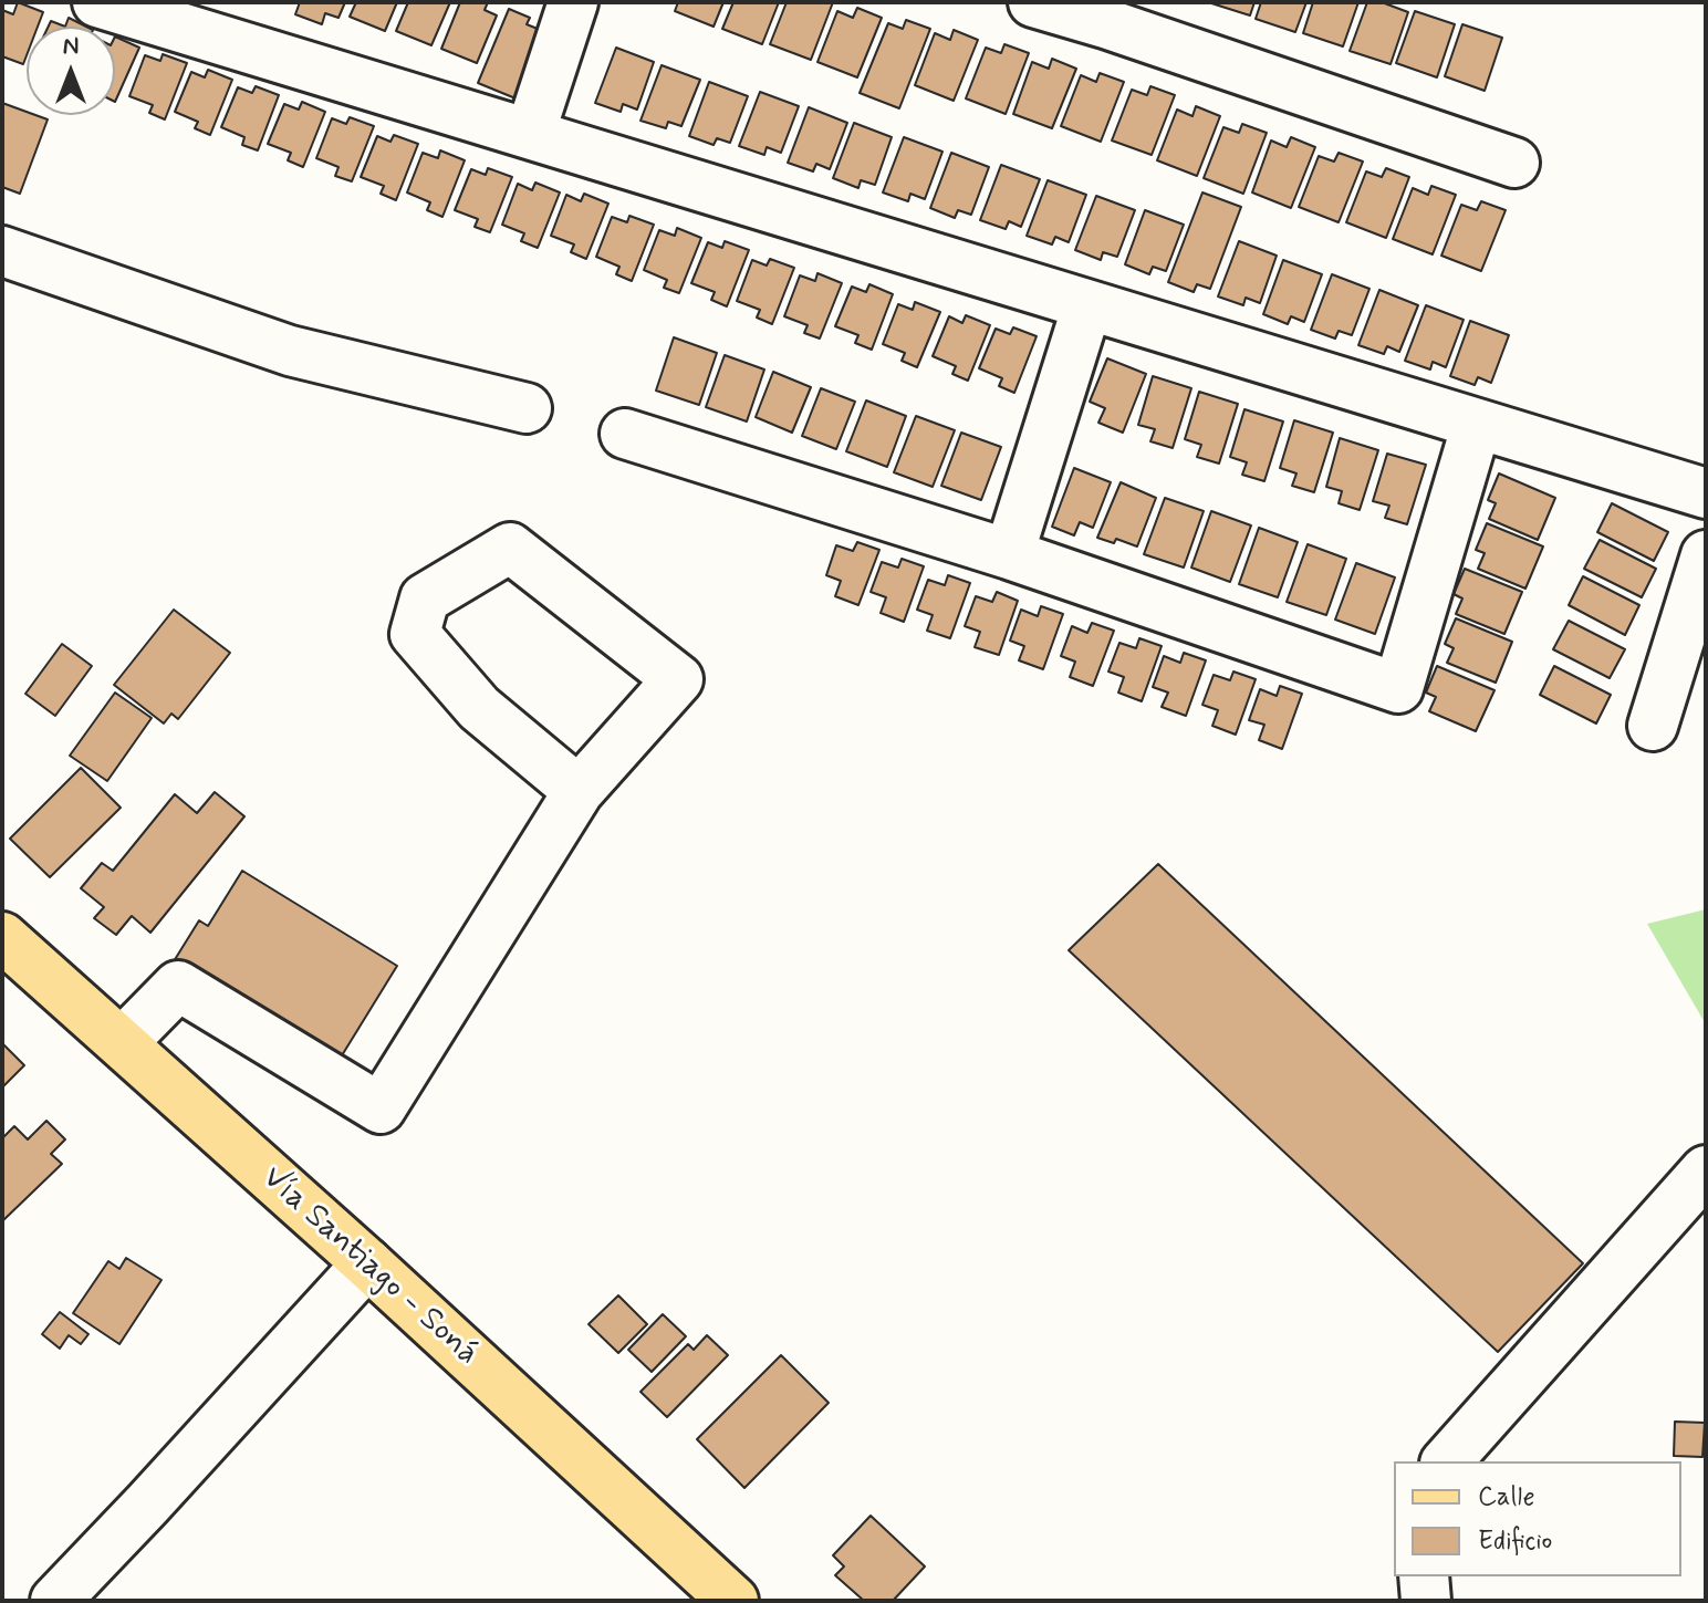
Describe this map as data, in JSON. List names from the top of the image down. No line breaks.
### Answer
{"streets":{"main road":["Vía Santiago - Soná"]},"legend":["Calle","Edificio"],"north":"top"}
